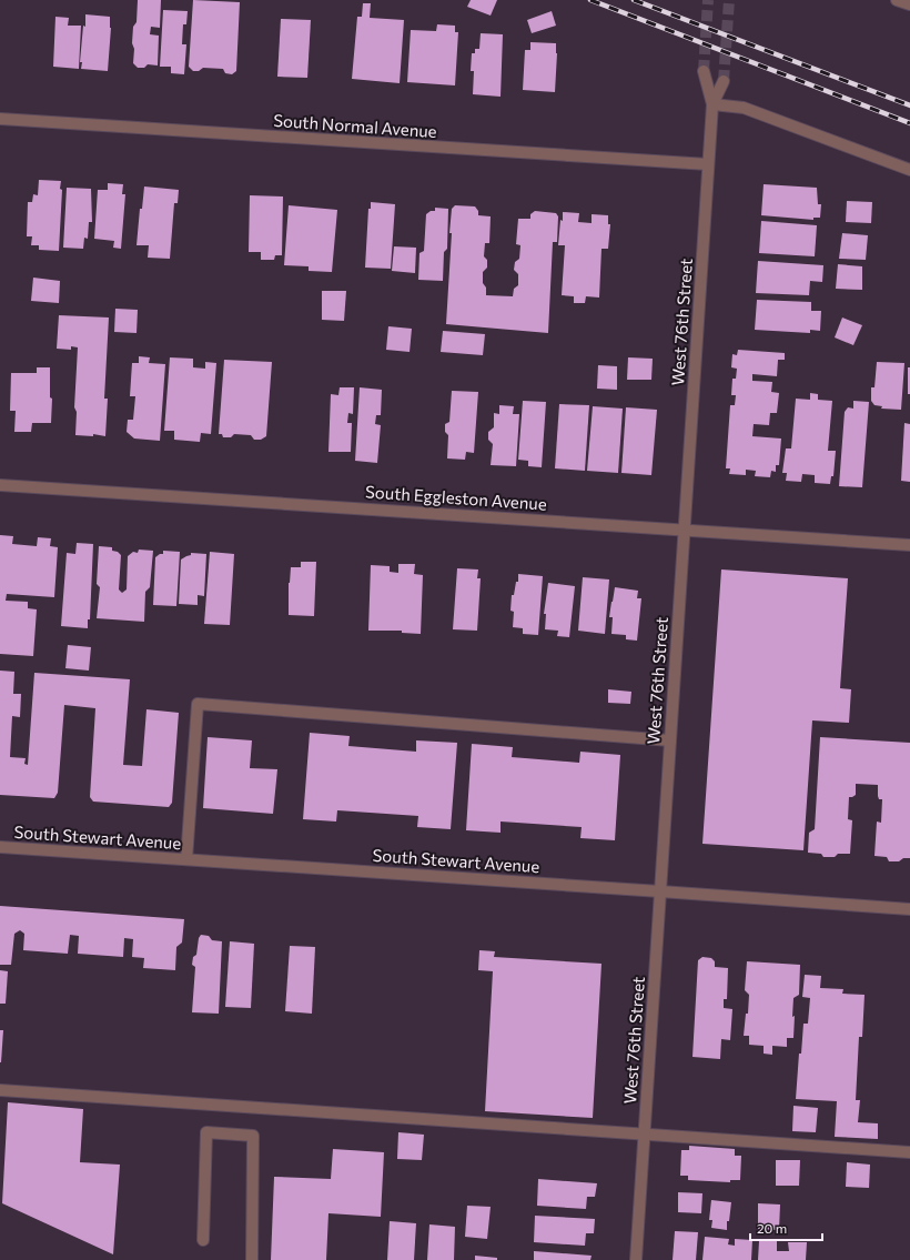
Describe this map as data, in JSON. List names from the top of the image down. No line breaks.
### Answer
{"streets":{"street":["South Normal Avenue","West 76th Street","South Eggleston Avenue","South Stewart Avenue"]},"crossings":[["South Normal Avenue","West 76th Street"],["West 76th Street","South Eggleston Avenue"],["West 76th Street","South Stewart Avenue"]],"scale_bar":"20 m"}
